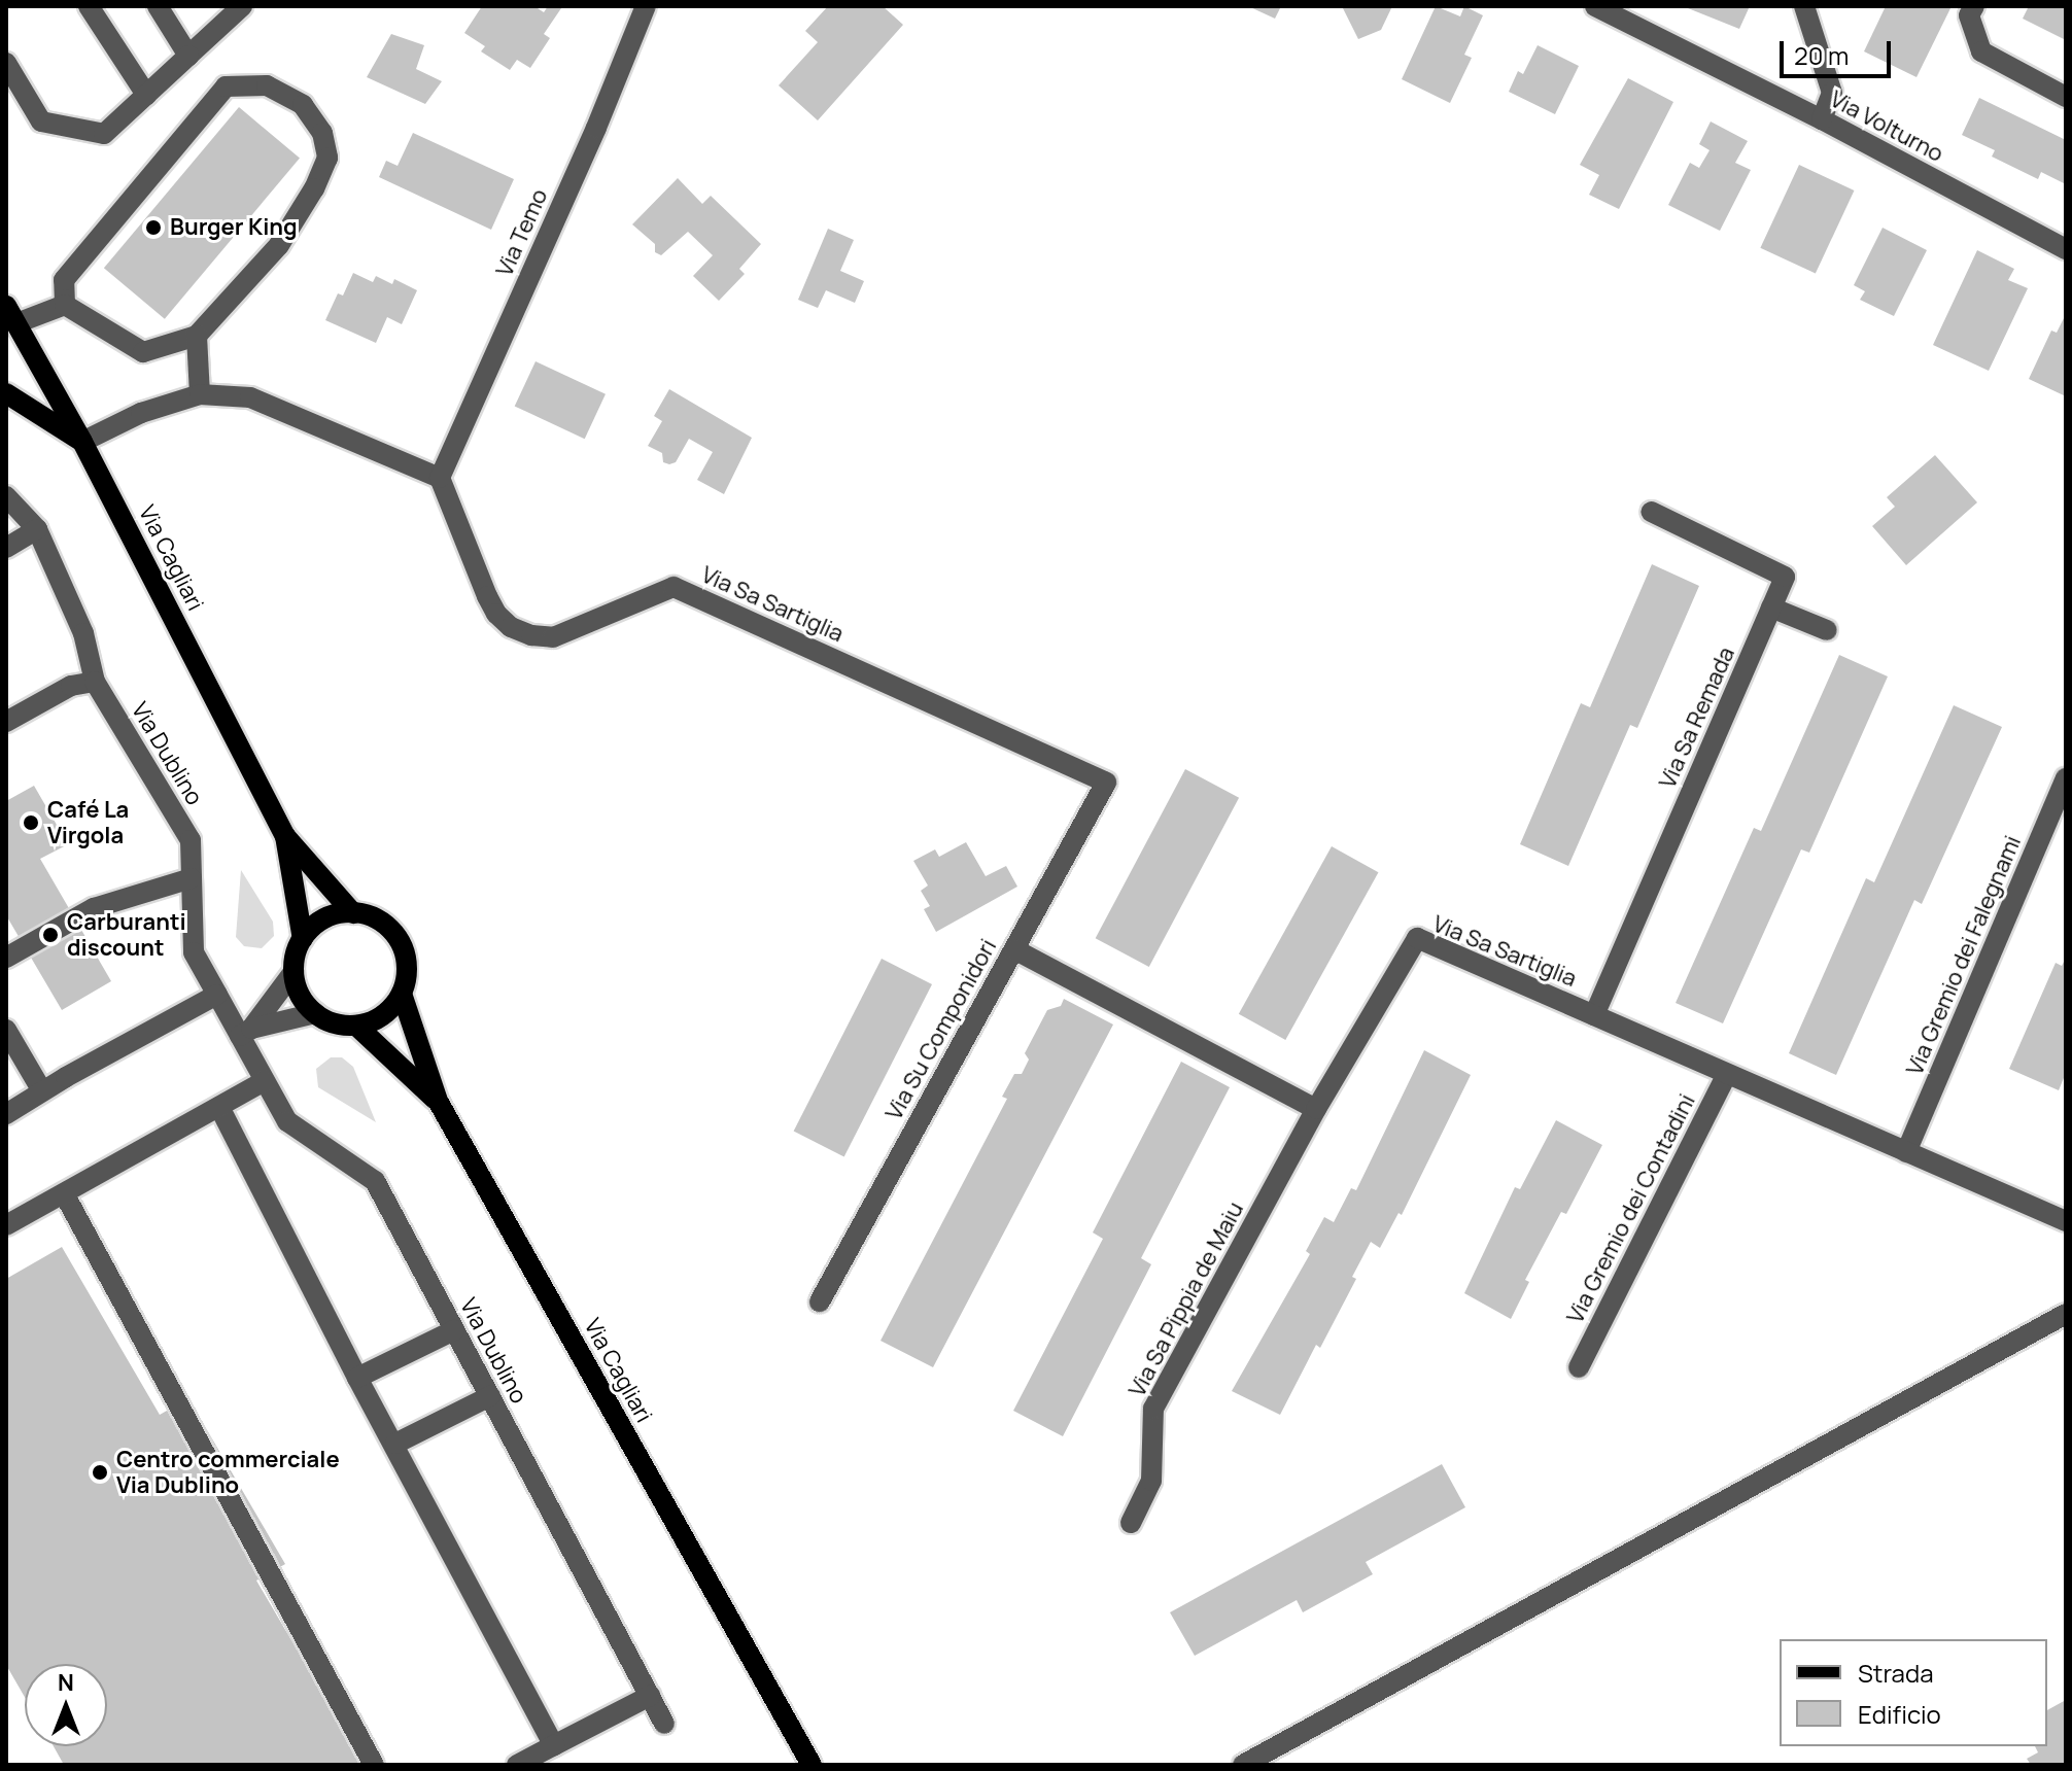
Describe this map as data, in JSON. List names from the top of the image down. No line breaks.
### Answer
{"streets":{"main road":["Via Cagliari"],"street":["Via Volturno","Via Temo","Via Sa Sartiglia","Via Sa Remada","Via Dublino","Via Gremio dei Falegnami","Via Su Componidori","Via Gremio dei Contadini","Via Sa Pippia de Maiu"]},"crossings":[["Via Temo","Via Sa Sartiglia"],["Via Sa Sartiglia","Via Sa Remada"],["Via Sa Sartiglia","Via Gremio dei Falegnami"],["Via Sa Sartiglia","Via Su Componidori"],["Via Sa Sartiglia","Via Gremio dei Contadini"],["Via Sa Sartiglia","Via Sa Pippia de Maiu"]],"places":["Burger King","Café La Virgola","Carburanti discount","Centro commerciale Via Dublino"],"legend":["Strada","Edificio"],"scale_bar":"20 m","north":"top"}
